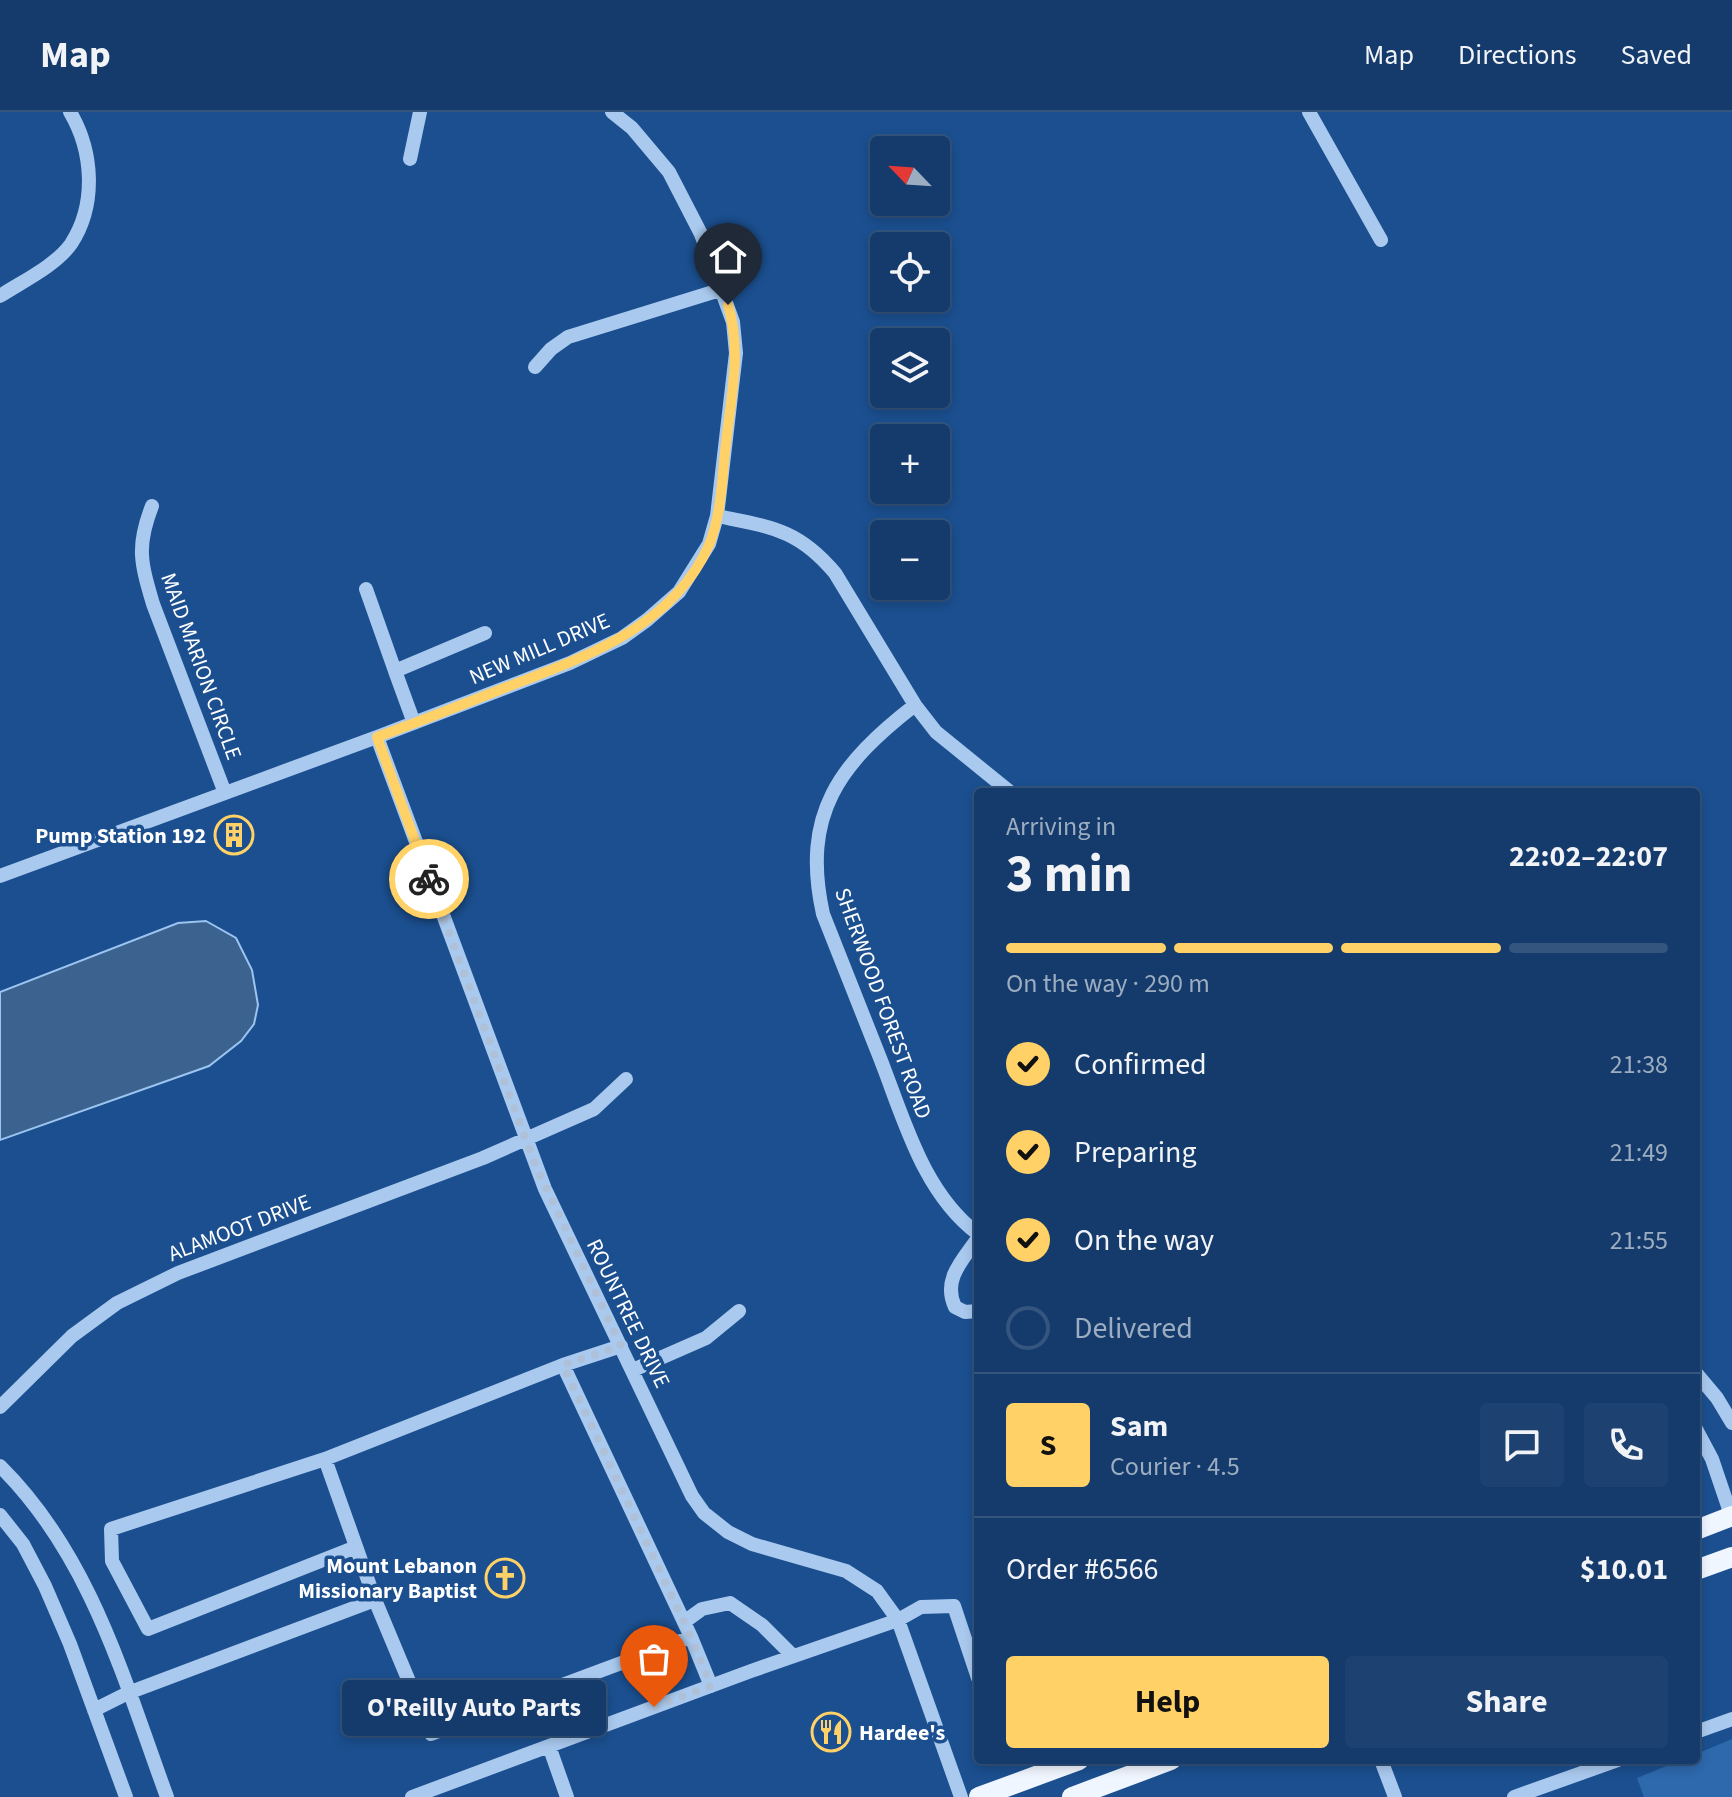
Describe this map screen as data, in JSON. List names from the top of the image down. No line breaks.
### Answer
{"streets":{"street":["NEW MILL DRIVE","MAID MARION CIRCLE","SHERWOOD FOREST ROAD","ALAMOOT DRIVE","ROUNTREE DRIVE"]},"crossings":[["NEW MILL DRIVE","MAID MARION CIRCLE"],["NEW MILL DRIVE","ROUNTREE DRIVE"],["ALAMOOT DRIVE","ROUNTREE DRIVE"]],"places":{"building":["Pump Station 192"],"church":["Mount Lebanon Missionary Baptist"],"other":["O'Reilly Auto Parts"],"restaurant":["Hardee's"]},"north":"top left","page":{"header":"Map","nav":["Map","Directions","Saved"],"map_buttons":["+","−"],"heading":["3 min","Arriving in","22:02–22:07"],"panel":["Sam","Courier · 4.5","Order #6566","$10.01"],"bar":"On the way · 290 m","list":[["Confirmed","21:38"],["Preparing","21:49"],["On the way","21:55"],"Delivered"],"round":"S","buttons":["Help","Share"],"bubble":"O'Reilly Auto Parts"}}
